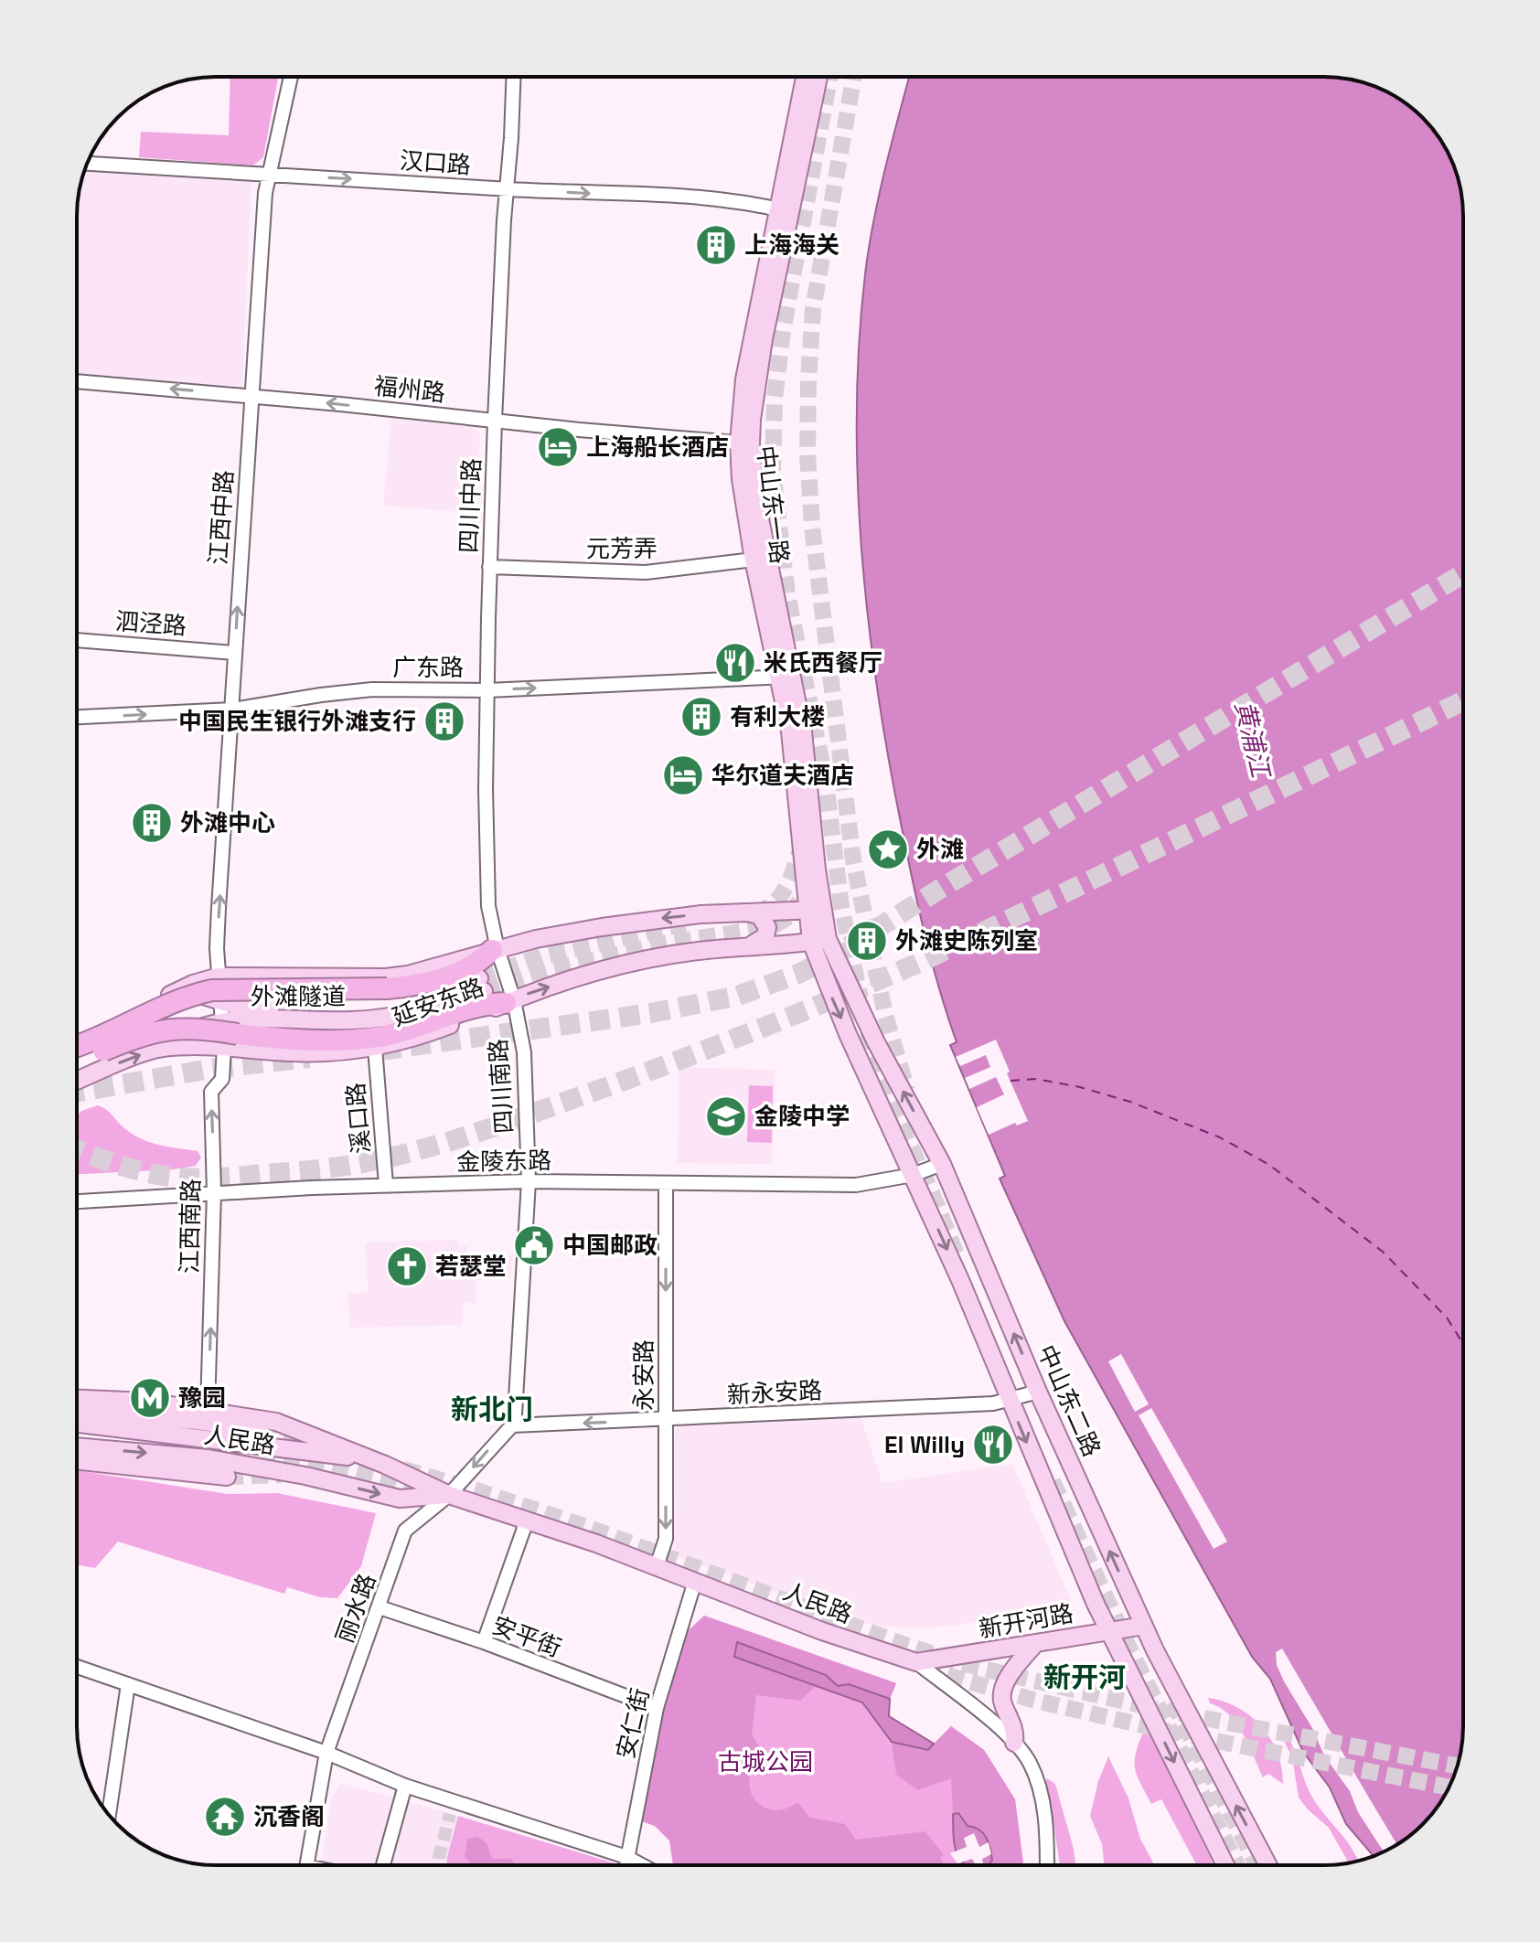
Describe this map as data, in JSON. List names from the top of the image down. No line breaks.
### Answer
{"streets":{"main road":["中山东一路","外滩隧道","延安东路","中山东二路","人民路","新开河路"],"street":["汉口路","福州路","四川中路","江西中路","元芳弄","泗泾路","广东路","四川南路","溪口路","金陵东路","江西南路","永安路","新永安路","丽水路","安平街","安仁街"]},"crossings":[["汉口路","中山东一路"],["汉口路","四川中路"],["汉口路","江西中路"],["福州路","中山东一路"],["福州路","四川中路"],["福州路","江西中路"],["中山东一路","元芳弄"],["中山东一路","广东路"],["中山东一路","延安东路"],["中山东一路","中山东二路"],["四川中路","元芳弄"],["四川中路","广东路"],["四川中路","延安东路"],["四川中路","四川南路"],["江西中路","泗泾路"],["江西中路","广东路"],["江西中路","外滩隧道"],["江西中路","延安东路"],["江西中路","江西南路"],["外滩隧道","延安东路"],["外滩隧道","江西南路"],["延安东路","四川南路"],["延安东路","中山东二路"],["四川南路","金陵东路"],["四川南路","新永安路"],["溪口路","金陵东路"],["金陵东路","江西南路"],["金陵东路","永安路"],["金陵东路","中山东二路"],["江西南路","人民路"],["永安路","新永安路"],["永安路","人民路"],["新永安路","中山东二路"],["中山东二路","新开河路"],["人民路","丽水路"],["人民路","新开河路"],["人民路","安仁街"],["丽水路","安平街"],["安平街","安仁街"]],"one_way":["汉口路","福州路","江西中路","广东路","江西南路","永安路"],"districts":["新北门","新开河"],"water":["黄浦江"],"parks":["古城公园"],"places":{"building":["上海海关","有利大楼","中国民生银行外滩支行","外滩中心","外滩史陈列室"],"hotel":["上海船长酒店","华尔道夫酒店"],"restaurant":["米氏西餐厅","El Willy"],"place":["外滩"],"school or university":["金陵中学"],"public building":["中国邮政"],"church":["若瑟堂"],"metro station":["豫园"],"temple":["沉香阁"]}}
